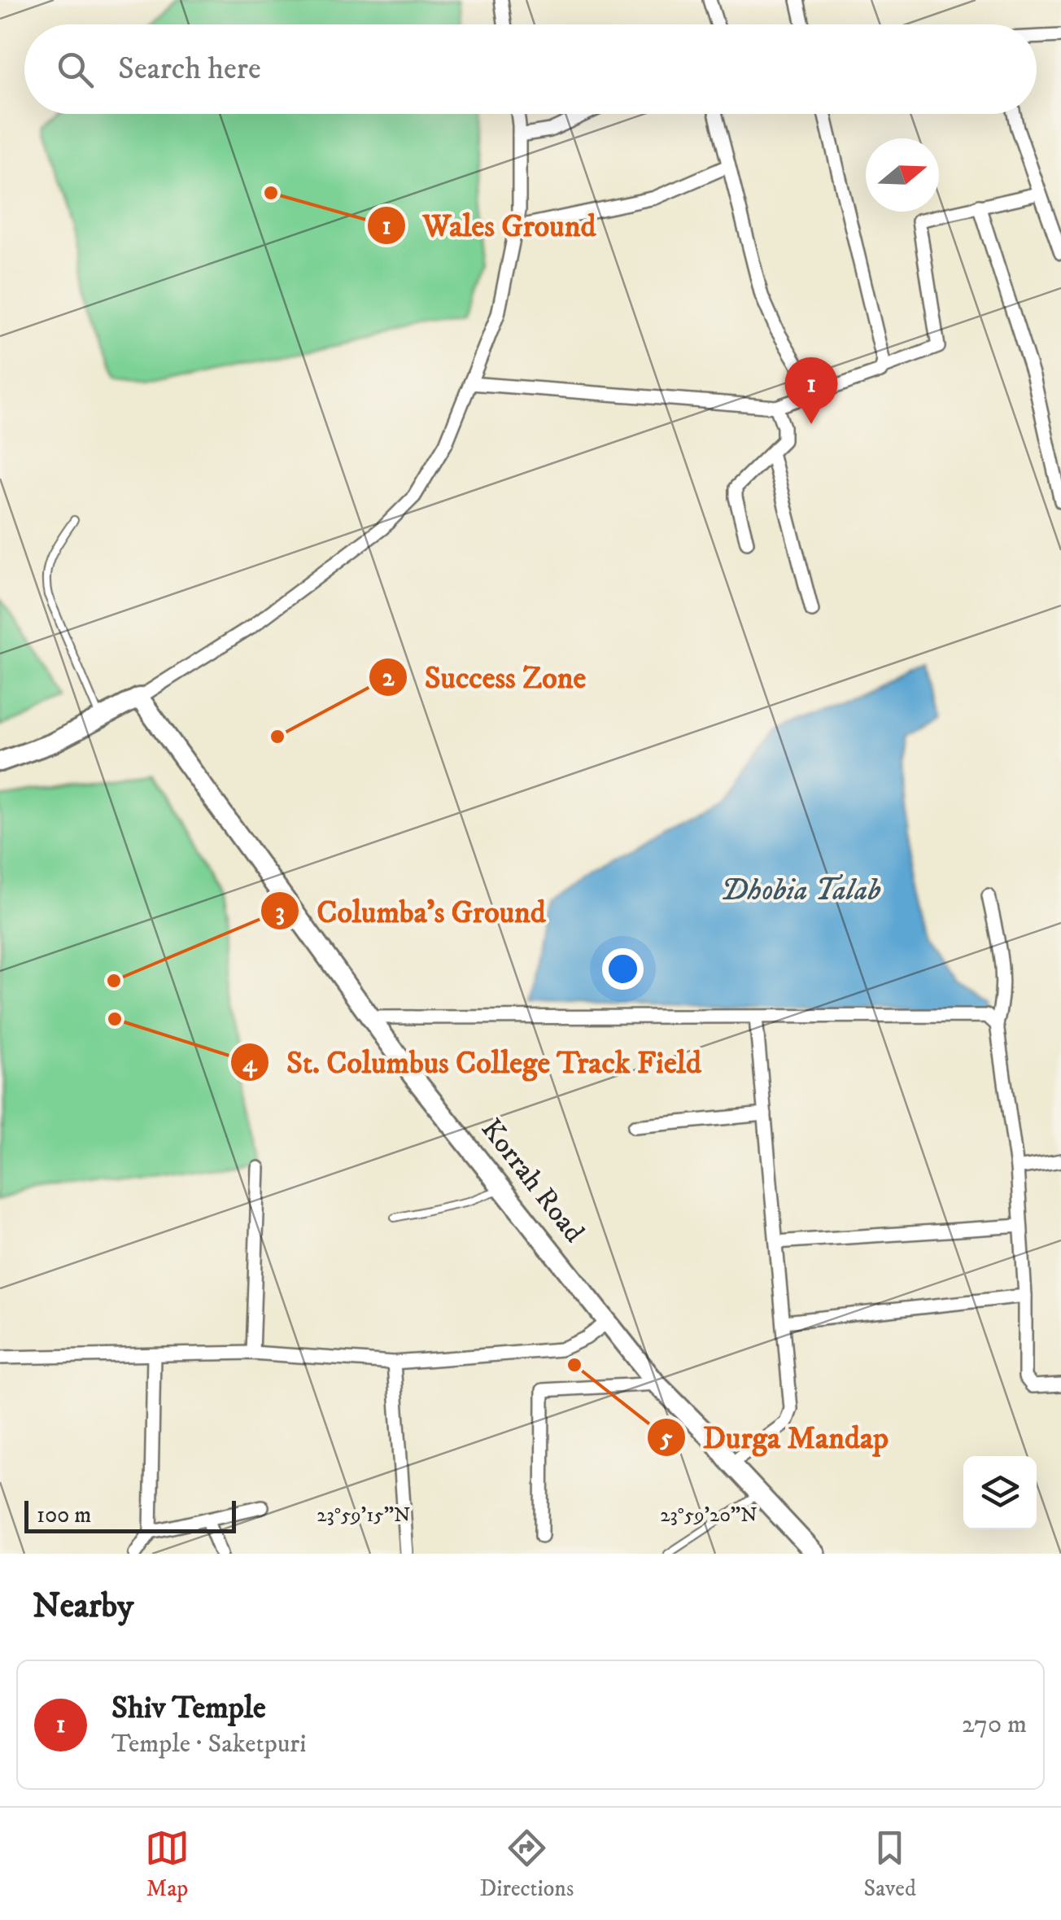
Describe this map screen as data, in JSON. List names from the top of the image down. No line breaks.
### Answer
{"streets":{"main road":["Korrah Road"]},"water":["Dhobia Talab"],"places":["Wales Ground","Success Zone","Columba's Ground","St. Columbus College Track Field","Durga Mandap"],"scale_bar":"100 m","north":"right","page":{"search":"Search here","pins":"1","scale":"100 m","heading":"Nearby","list":[{"mark":"1","name":"Shiv Temple","note":"Temple · Saketpuri","value":"270 m"}],"nav":["Map","Directions","Saved"]},"coordinates":["23°59'15\"N","23°59'20\"N"]}
